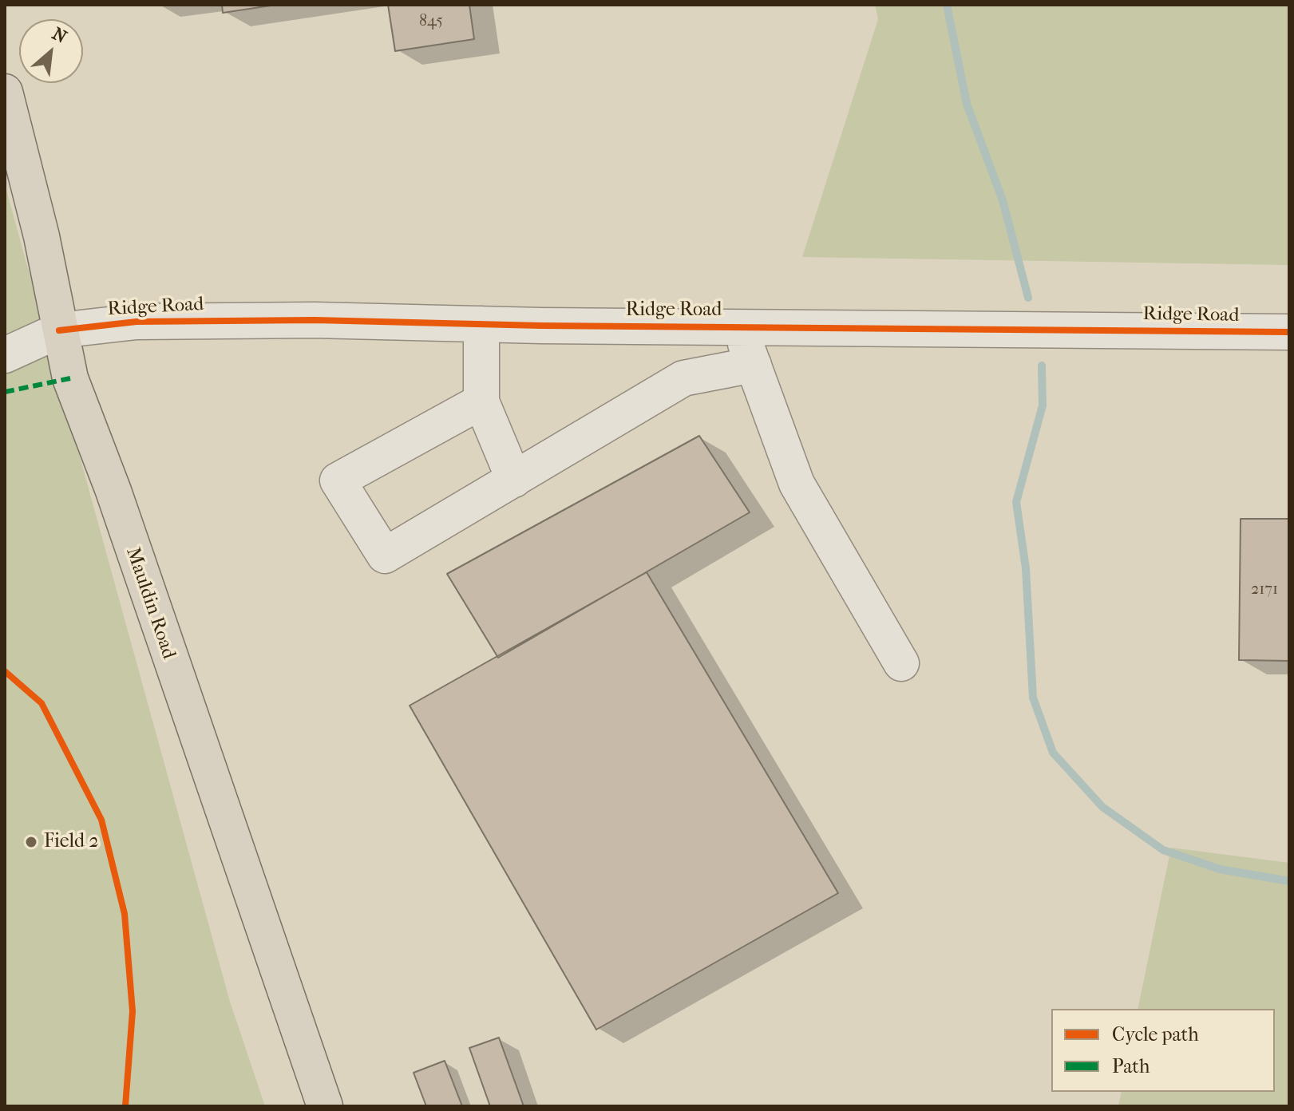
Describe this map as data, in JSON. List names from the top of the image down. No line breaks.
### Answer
{"streets":{"main road":["Mauldin Road"],"street":["Ridge Road"]},"crossings":[["Ridge Road","Mauldin Road"]],"places":["Field 2"],"house_numbers":["845","2171"],"legend":["Cycle path","Path"],"north":"top right"}
